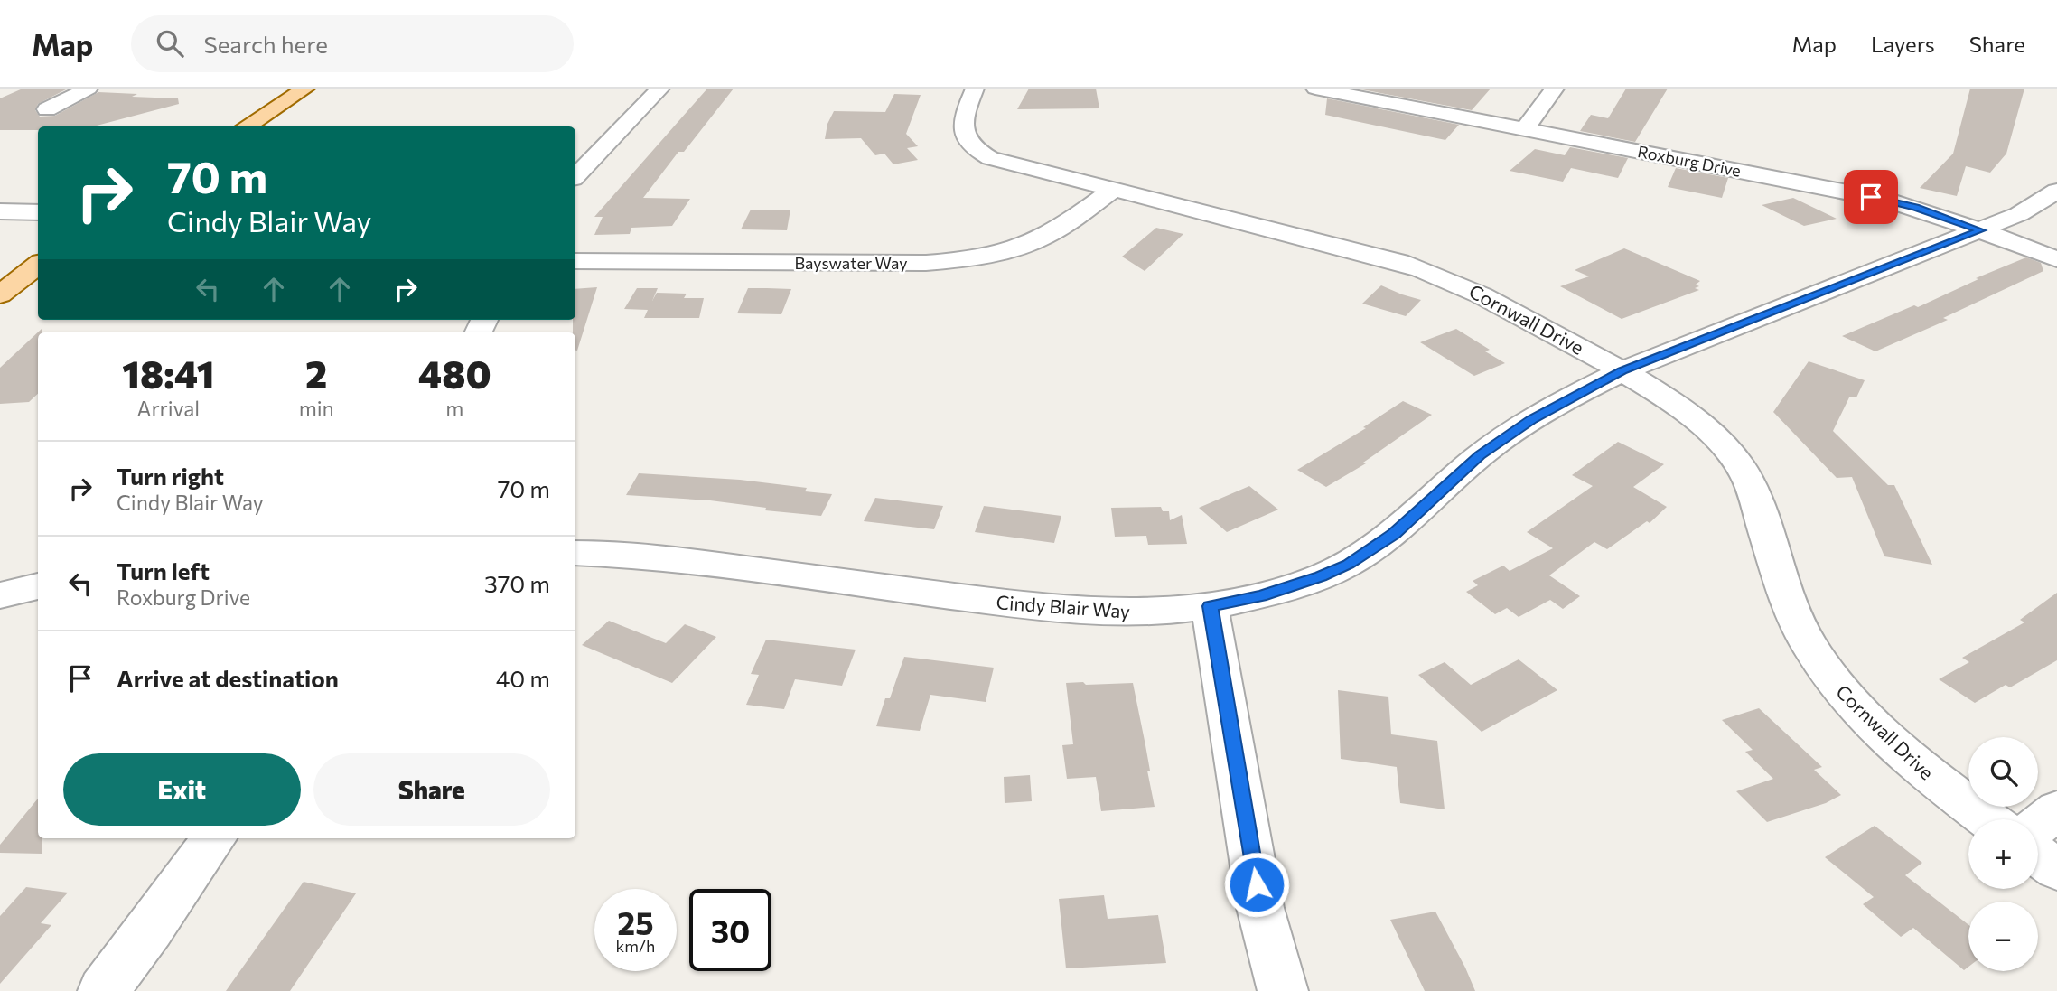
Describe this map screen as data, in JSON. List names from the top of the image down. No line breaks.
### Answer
{"streets":{"street":["Roxburg Drive","Bayswater Way","Cornwall Drive","Cindy Blair Way"]},"crossings":[["Roxburg Drive","Cindy Blair Way"],["Bayswater Way","Cornwall Drive"],["Cornwall Drive","Cindy Blair Way"]],"page":{"header":"Map","search":"Search here","nav":["Map","Layers","Share"],"turn":["70 m","Cindy Blair Way"],"eta":["18:41","Arrival","2","min","480","m"],"list":[{"name":"Turn right","note":"Cindy Blair Way","value":"70 m"},{"name":"Turn left","note":"Roxburg Drive","value":"370 m"},{"name":"Arrive at destination","value":"40 m"}],"map_buttons":["+","−"],"buttons":["Exit","Share"],"speed":"25 km/h","limit":"30"}}
